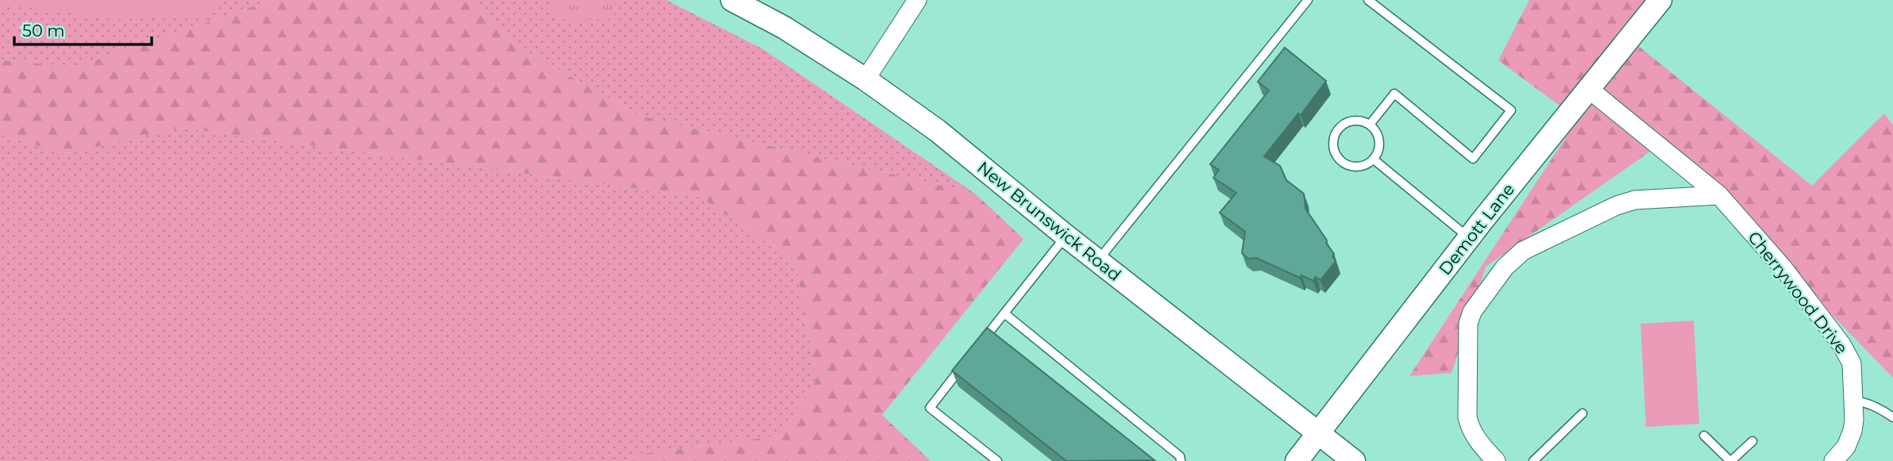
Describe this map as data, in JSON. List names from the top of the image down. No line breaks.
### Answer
{"streets":{"street":["New Brunswick Road","Demott Lane","Cherrywood Drive"]},"crossings":[["New Brunswick Road","Demott Lane"],["Demott Lane","Cherrywood Drive"]],"scale_bar":"50 m"}
